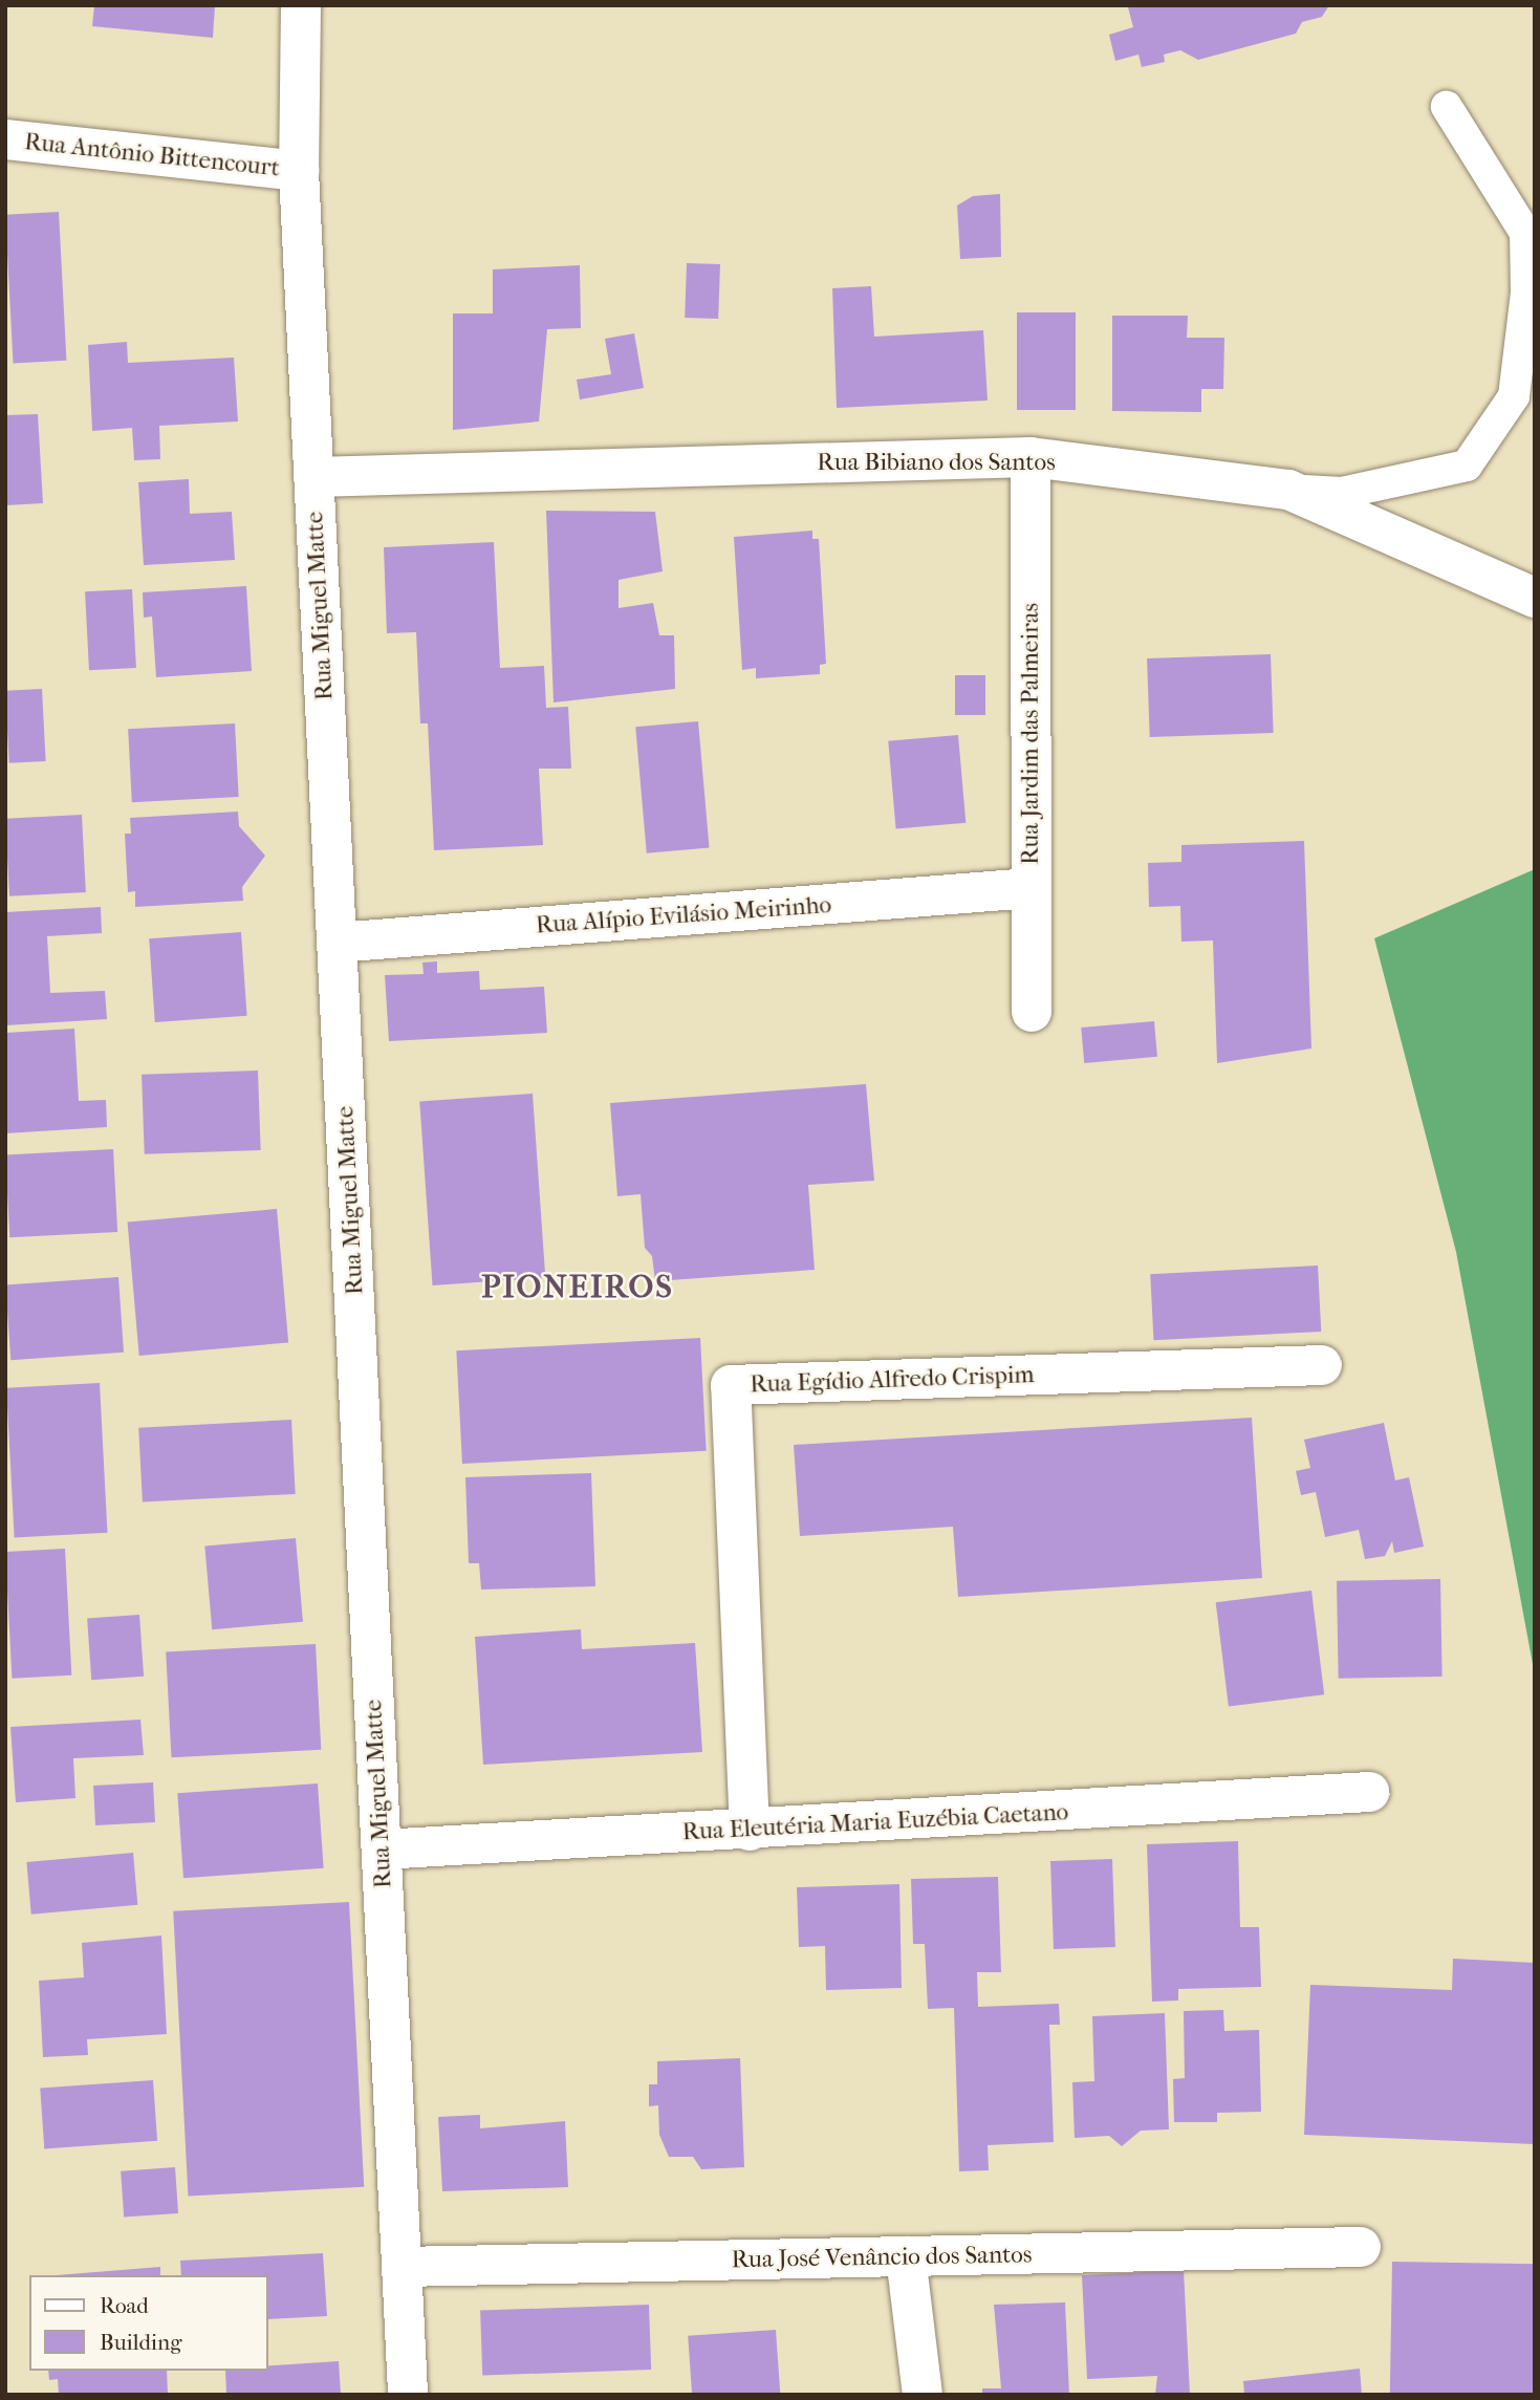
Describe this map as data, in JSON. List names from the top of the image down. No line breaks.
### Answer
{"streets":{"street":["Rua Antônio Bittencourt","Rua Bibiano dos Santos","Rua Miguel Matte","Rua Jardim das Palmeiras","Rua Alípio Evilásio Meirinho","Rua Egídio Alfredo Crispim","Rua Eleutéria Maria Euzébia Caetano","Rua José Venâncio dos Santos"]},"crossings":[["Rua Antônio Bittencourt","Rua Miguel Matte"],["Rua Bibiano dos Santos","Rua Miguel Matte"],["Rua Bibiano dos Santos","Rua Jardim das Palmeiras"],["Rua Miguel Matte","Rua Alípio Evilásio Meirinho"],["Rua Miguel Matte","Rua Eleutéria Maria Euzébia Caetano"],["Rua Miguel Matte","Rua José Venâncio dos Santos"],["Rua Jardim das Palmeiras","Rua Alípio Evilásio Meirinho"],["Rua Egídio Alfredo Crispim","Rua Eleutéria Maria Euzébia Caetano"]],"districts":["PIONEIROS"],"legend":["Road","Building"]}
